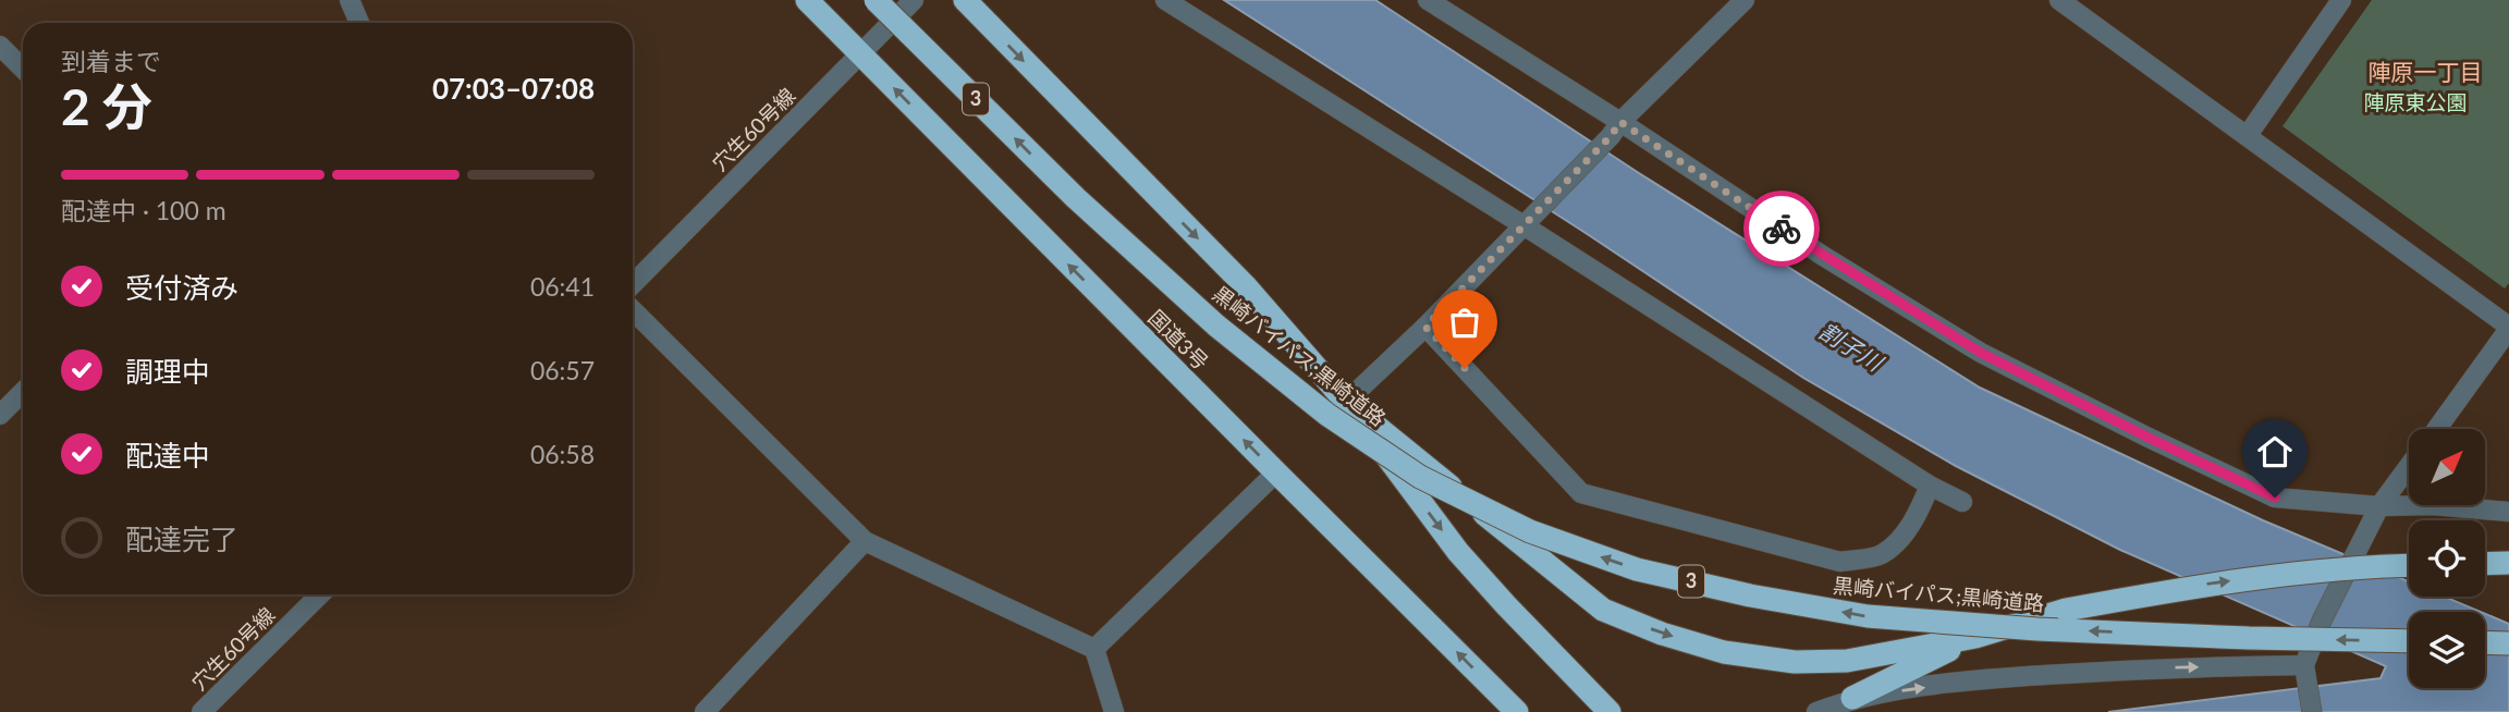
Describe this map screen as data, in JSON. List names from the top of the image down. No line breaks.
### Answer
{"streets":{"highway":["3","国道3号","黒崎バイパス;黒崎道路"],"street":["穴生60号線"]},"crossings":[["穴生60号線","国道3号"]],"districts":["陣原一丁目"],"water":["割子川"],"parks":["陣原東公園"],"north":"top right","page":{"heading":["2 分","到着まで","07:03–07:08"],"bar":"配達中 · 100 m","list":[["受付済み","06:41"],["調理中","06:57"],["配達中","06:58"],"配達完了"]}}
